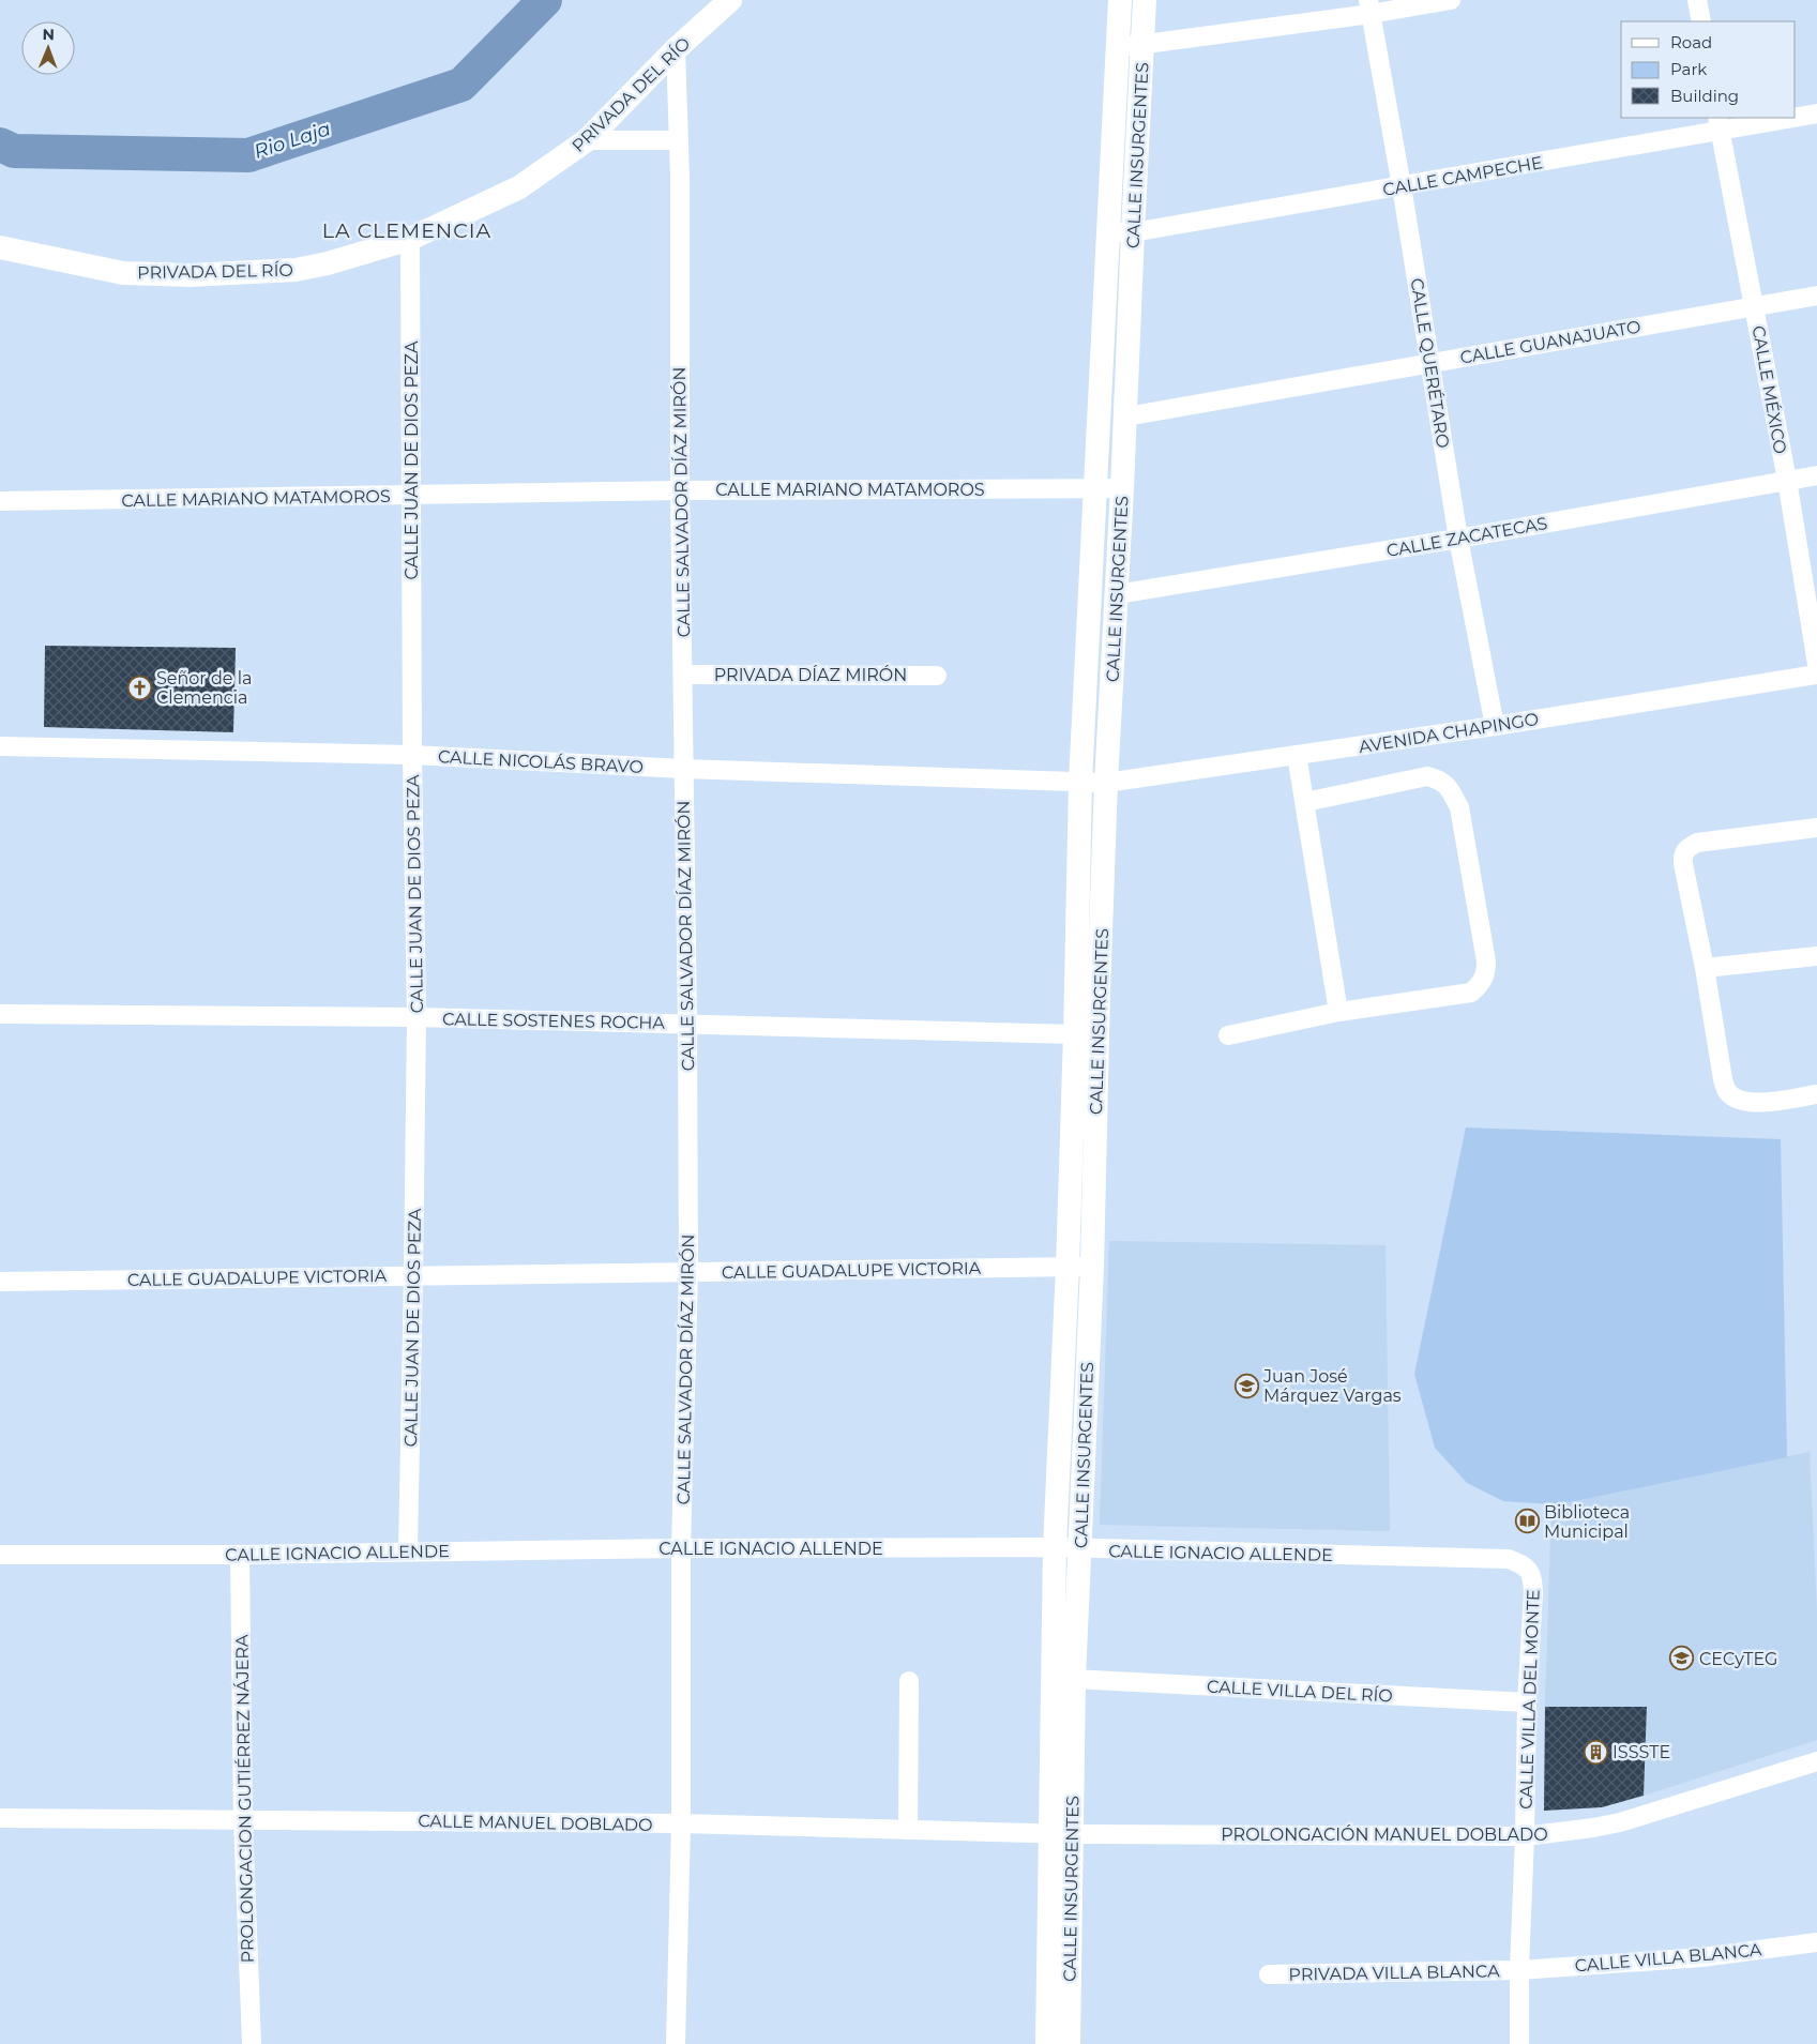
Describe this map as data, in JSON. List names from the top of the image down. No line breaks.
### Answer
{"streets":{"main road":["PRIVADA DEL RÍO","CALLE INSURGENTES"],"street":["CALLE CAMPECHE","CALLE GUANAJUATO","CALLE QUERÉTARO","CALLE MÉXICO","CALLE JUAN DE DIOS PEZA","CALLE MARIANO MATAMOROS","CALLE SALVADOR DÍAZ MIRÓN","CALLE ZACATECAS","PRIVADA DÍAZ MIRÓN","AVENIDA CHAPINGO","CALLE NICOLÁS BRAVO","CALLE SOSTENES ROCHA","CALLE GUADALUPE VICTORIA","CALLE IGNACIO ALLENDE","CALLE VILLA DEL RÍO","CALLE VILLA DEL MONTE","PROLONGACION GUTIÉRREZ NÁJERA","CALLE MANUEL DOBLADO","PROLONGACIÓN MANUEL DOBLADO","CALLE VILLA BLANCA","PRIVADA VILLA BLANCA"]},"crossings":[["PRIVADA DEL RÍO","CALLE JUAN DE DIOS PEZA"],["PRIVADA DEL RÍO","CALLE SALVADOR DÍAZ MIRÓN"],["CALLE INSURGENTES","CALLE CAMPECHE"],["CALLE INSURGENTES","CALLE GUANAJUATO"],["CALLE INSURGENTES","CALLE MARIANO MATAMOROS"],["CALLE INSURGENTES","CALLE ZACATECAS"],["CALLE INSURGENTES","AVENIDA CHAPINGO"],["CALLE INSURGENTES","CALLE NICOLÁS BRAVO"],["CALLE INSURGENTES","CALLE SOSTENES ROCHA"],["CALLE INSURGENTES","CALLE GUADALUPE VICTORIA"],["CALLE INSURGENTES","CALLE IGNACIO ALLENDE"],["CALLE INSURGENTES","CALLE VILLA DEL RÍO"],["CALLE INSURGENTES","CALLE MANUEL DOBLADO"],["CALLE INSURGENTES","PROLONGACIÓN MANUEL DOBLADO"],["CALLE CAMPECHE","CALLE QUERÉTARO"],["CALLE CAMPECHE","CALLE MÉXICO"],["CALLE GUANAJUATO","CALLE QUERÉTARO"],["CALLE GUANAJUATO","CALLE MÉXICO"],["CALLE QUERÉTARO","CALLE ZACATECAS"],["CALLE QUERÉTARO","AVENIDA CHAPINGO"],["CALLE MÉXICO","CALLE ZACATECAS"],["CALLE JUAN DE DIOS PEZA","CALLE MARIANO MATAMOROS"],["CALLE JUAN DE DIOS PEZA","CALLE NICOLÁS BRAVO"],["CALLE JUAN DE DIOS PEZA","CALLE SOSTENES ROCHA"],["CALLE JUAN DE DIOS PEZA","CALLE GUADALUPE VICTORIA"],["CALLE JUAN DE DIOS PEZA","CALLE IGNACIO ALLENDE"],["CALLE MARIANO MATAMOROS","CALLE SALVADOR DÍAZ MIRÓN"],["CALLE SALVADOR DÍAZ MIRÓN","PRIVADA DÍAZ MIRÓN"],["CALLE SALVADOR DÍAZ MIRÓN","CALLE NICOLÁS BRAVO"],["CALLE SALVADOR DÍAZ MIRÓN","CALLE SOSTENES ROCHA"],["CALLE SALVADOR DÍAZ MIRÓN","CALLE GUADALUPE VICTORIA"],["CALLE SALVADOR DÍAZ MIRÓN","CALLE IGNACIO ALLENDE"],["CALLE SALVADOR DÍAZ MIRÓN","CALLE MANUEL DOBLADO"],["AVENIDA CHAPINGO","CALLE NICOLÁS BRAVO"],["CALLE IGNACIO ALLENDE","CALLE VILLA DEL MONTE"],["CALLE IGNACIO ALLENDE","PROLONGACION GUTIÉRREZ NÁJERA"],["CALLE VILLA DEL RÍO","CALLE VILLA DEL MONTE"],["CALLE VILLA DEL MONTE","PROLONGACIÓN MANUEL DOBLADO"],["CALLE VILLA DEL MONTE","CALLE VILLA BLANCA"],["CALLE VILLA DEL MONTE","PRIVADA VILLA BLANCA"],["PROLONGACION GUTIÉRREZ NÁJERA","CALLE MANUEL DOBLADO"],["CALLE MANUEL DOBLADO","PROLONGACIÓN MANUEL DOBLADO"],["CALLE VILLA BLANCA","PRIVADA VILLA BLANCA"]],"districts":["LA CLEMENCIA"],"water":["Rio Laja"],"places":{"church":["Señor de la Clemencia"],"school or university":["Juan José Márquez Vargas","CECyTEG"],"library":["Biblioteca Municipal"],"building":["ISSSTE"]},"legend":["Road","Park","Building"],"north":"top"}
